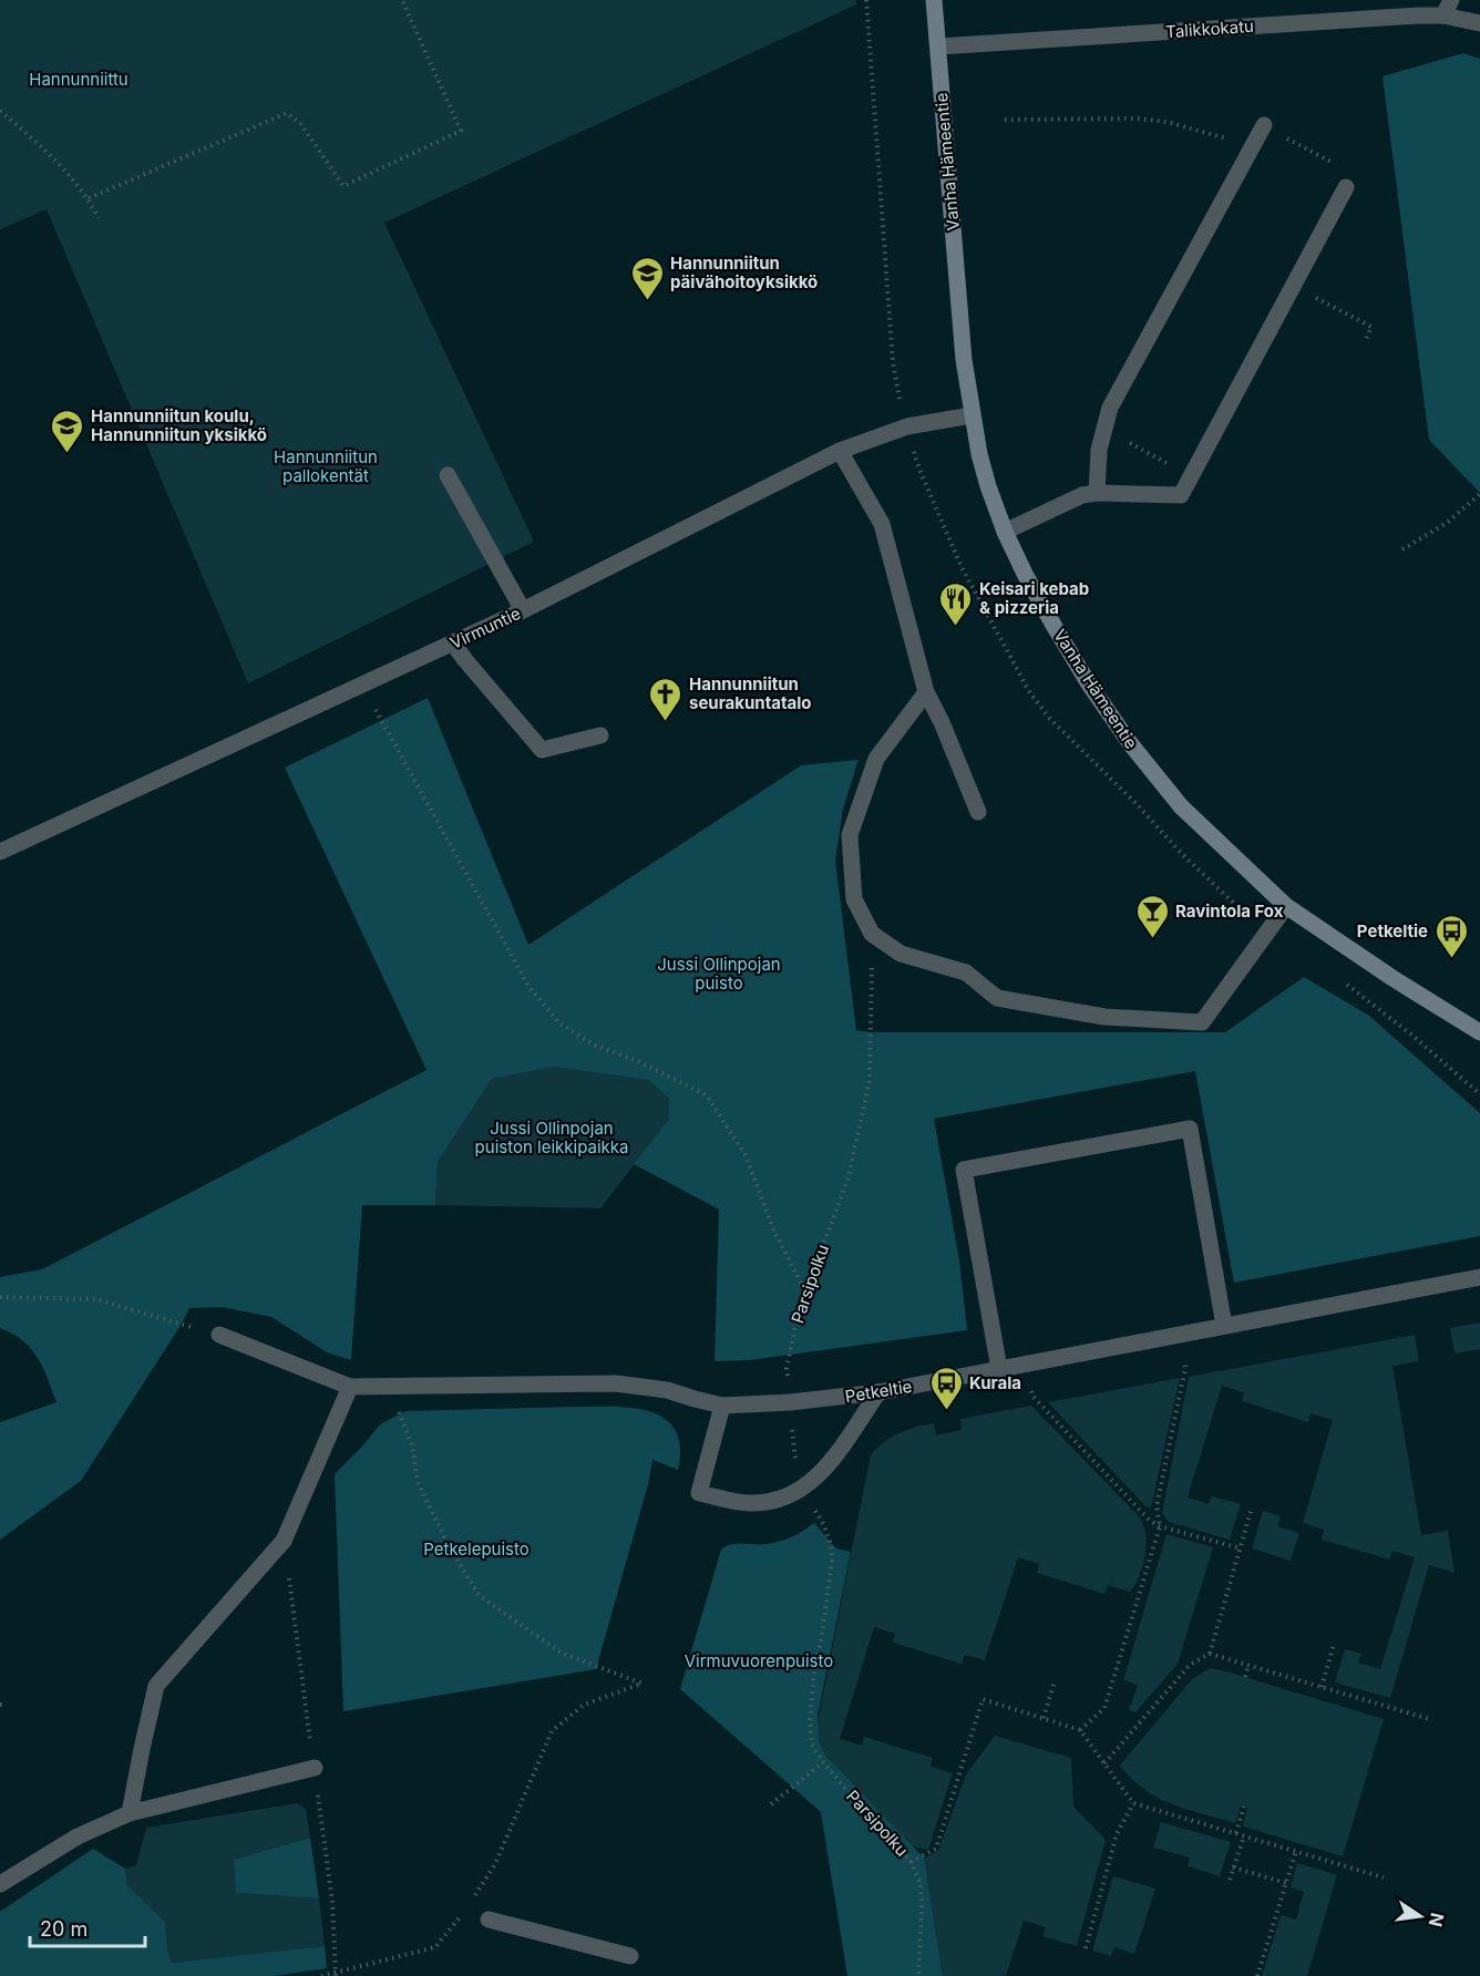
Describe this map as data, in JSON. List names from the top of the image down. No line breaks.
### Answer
{"streets":{"street":["Talikkokatu","Vanha Hämeentie","Virmuntie","Petkeltie"],"path":["Parsipolku"]},"crossings":[["Talikkokatu","Vanha Hämeentie"],["Vanha Hämeentie","Virmuntie"],["Parsipolku","Petkeltie"]],"parks":["Hannunniittu","Hannunniitun pallokentät","Jussi Ollinpojan puisto","Jussi Ollinpojan puiston leikkipaikka","Petkelepuisto","Virmuvuorenpuisto"],"places":{"school or university":["Hannunniitun päivähoitoyksikkö","Hannunniitun koulu, Hannunniitun yksikkö"],"restaurant":["Keisari kebab & pizzeria"],"church":["Hannunniitun seurakuntatalo"],"bar":["Ravintola Fox"],"bus stop":["Petkeltie","Kurala"]},"scale_bar":"20 m","north":"right"}
